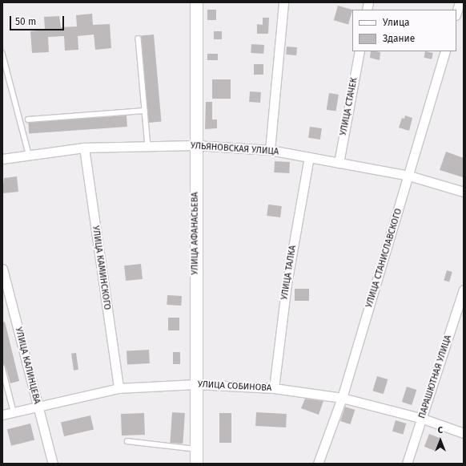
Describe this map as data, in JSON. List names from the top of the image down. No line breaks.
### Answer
{"streets":{"street":["УЛИЦА СТАЧЕК","УЛЬЯНОВСКАЯ УЛИЦА","УЛИЦА АФАНАСЬЕВА","УЛИЦА СТАНИСЛАВСКОГО","УЛИЦА КАМИНСКОГО","УЛИЦА ТАЛКА","УЛИЦА КАЛИНЦЕВА","ПАРАШЮТНАЯ УЛИЦА","УЛИЦА СОБИНОВА"]},"crossings":[["УЛИЦА СТАЧЕК","УЛЬЯНОВСКАЯ УЛИЦА"],["УЛЬЯНОВСКАЯ УЛИЦА","УЛИЦА АФАНАСЬЕВА"],["УЛЬЯНОВСКАЯ УЛИЦА","УЛИЦА СТАНИСЛАВСКОГО"],["УЛЬЯНОВСКАЯ УЛИЦА","УЛИЦА КАМИНСКОГО"],["УЛЬЯНОВСКАЯ УЛИЦА","УЛИЦА ТАЛКА"],["УЛИЦА АФАНАСЬЕВА","УЛИЦА СОБИНОВА"],["УЛИЦА СТАНИСЛАВСКОГО","УЛИЦА СОБИНОВА"],["УЛИЦА КАМИНСКОГО","УЛИЦА СОБИНОВА"],["УЛИЦА ТАЛКА","УЛИЦА СОБИНОВА"],["УЛИЦА КАЛИНЦЕВА","УЛИЦА СОБИНОВА"],["ПАРАШЮТНАЯ УЛИЦА","УЛИЦА СОБИНОВА"]],"legend":["Улица","Здание"],"scale_bar":"50 m","north":"top"}
